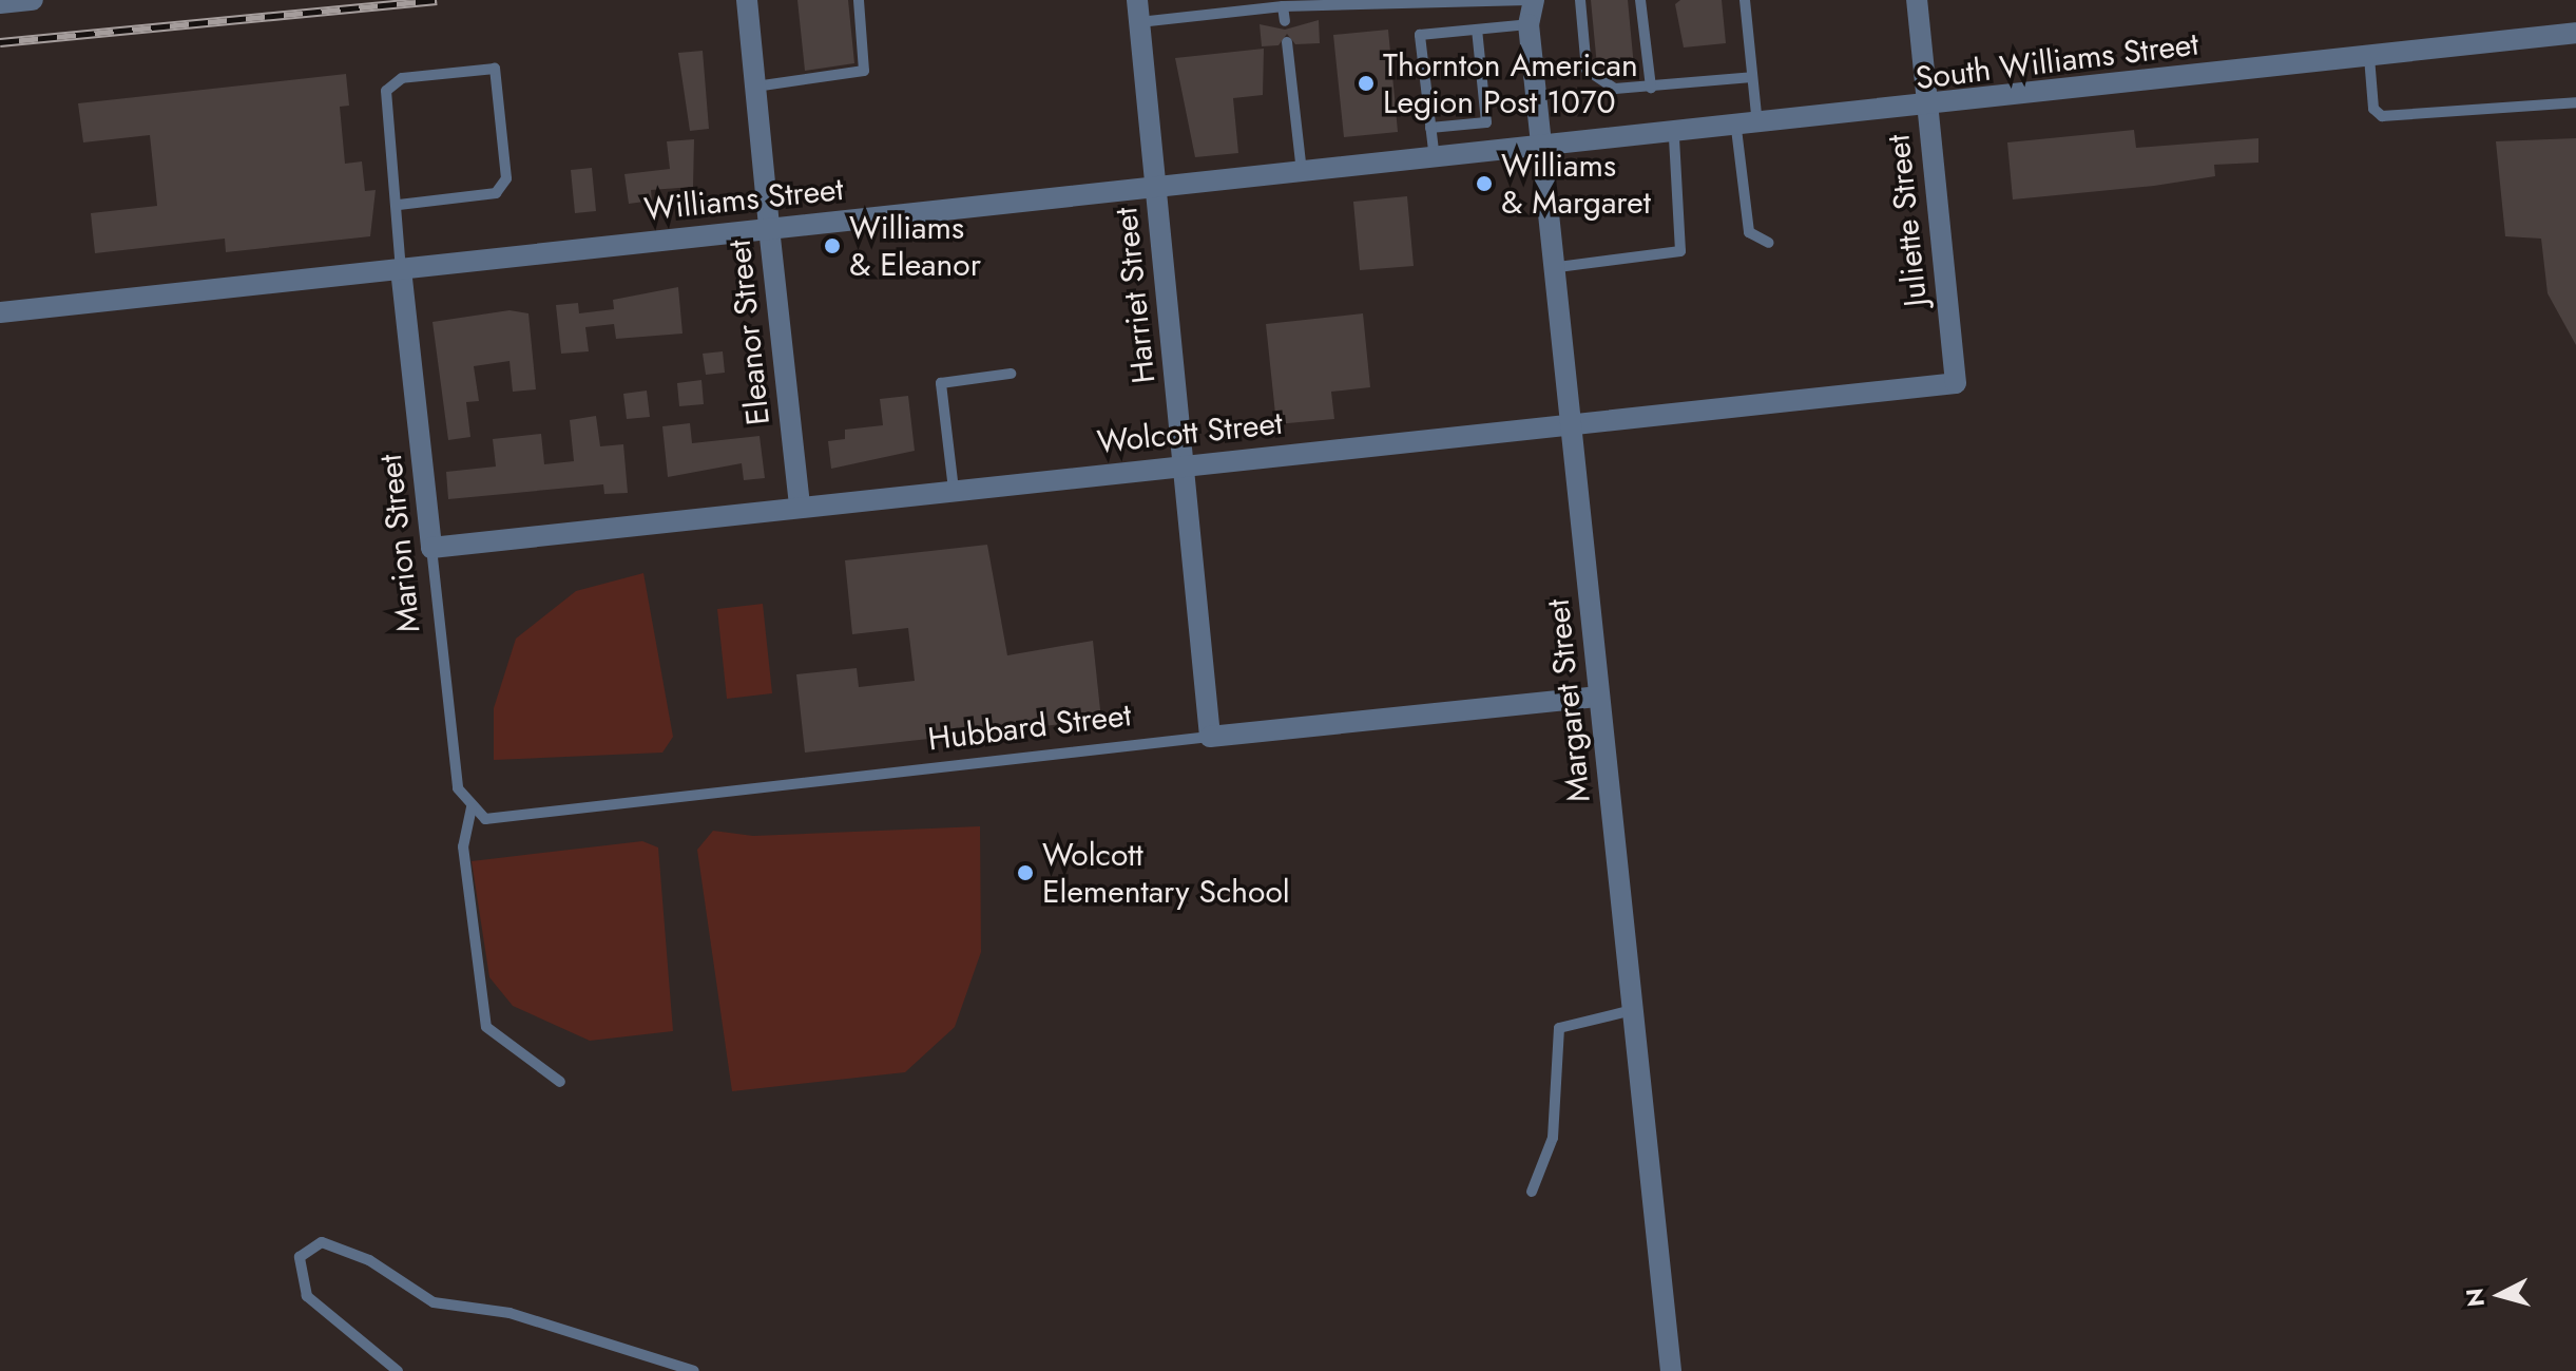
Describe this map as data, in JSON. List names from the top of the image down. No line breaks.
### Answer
{"streets":{"street":["South Williams Street","Williams Street","Juliette Street","Harriet Street","Eleanor Street","Wolcott Street","Marion Street","Margaret Street","Hubbard Street"]},"crossings":[["South Williams Street","Williams Street"],["South Williams Street","Juliette Street"],["South Williams Street","Margaret Street"],["Williams Street","Harriet Street"],["Williams Street","Eleanor Street"],["Williams Street","Marion Street"],["Williams Street","Margaret Street"],["Juliette Street","Wolcott Street"],["Harriet Street","Wolcott Street"],["Harriet Street","Hubbard Street"],["Eleanor Street","Wolcott Street"],["Wolcott Street","Marion Street"],["Wolcott Street","Margaret Street"],["Marion Street","Hubbard Street"],["Margaret Street","Hubbard Street"]],"places":["Thornton American Legion Post 1070","Williams & Margaret","Williams & Eleanor","Wolcott Elementary School"],"north":"left"}
